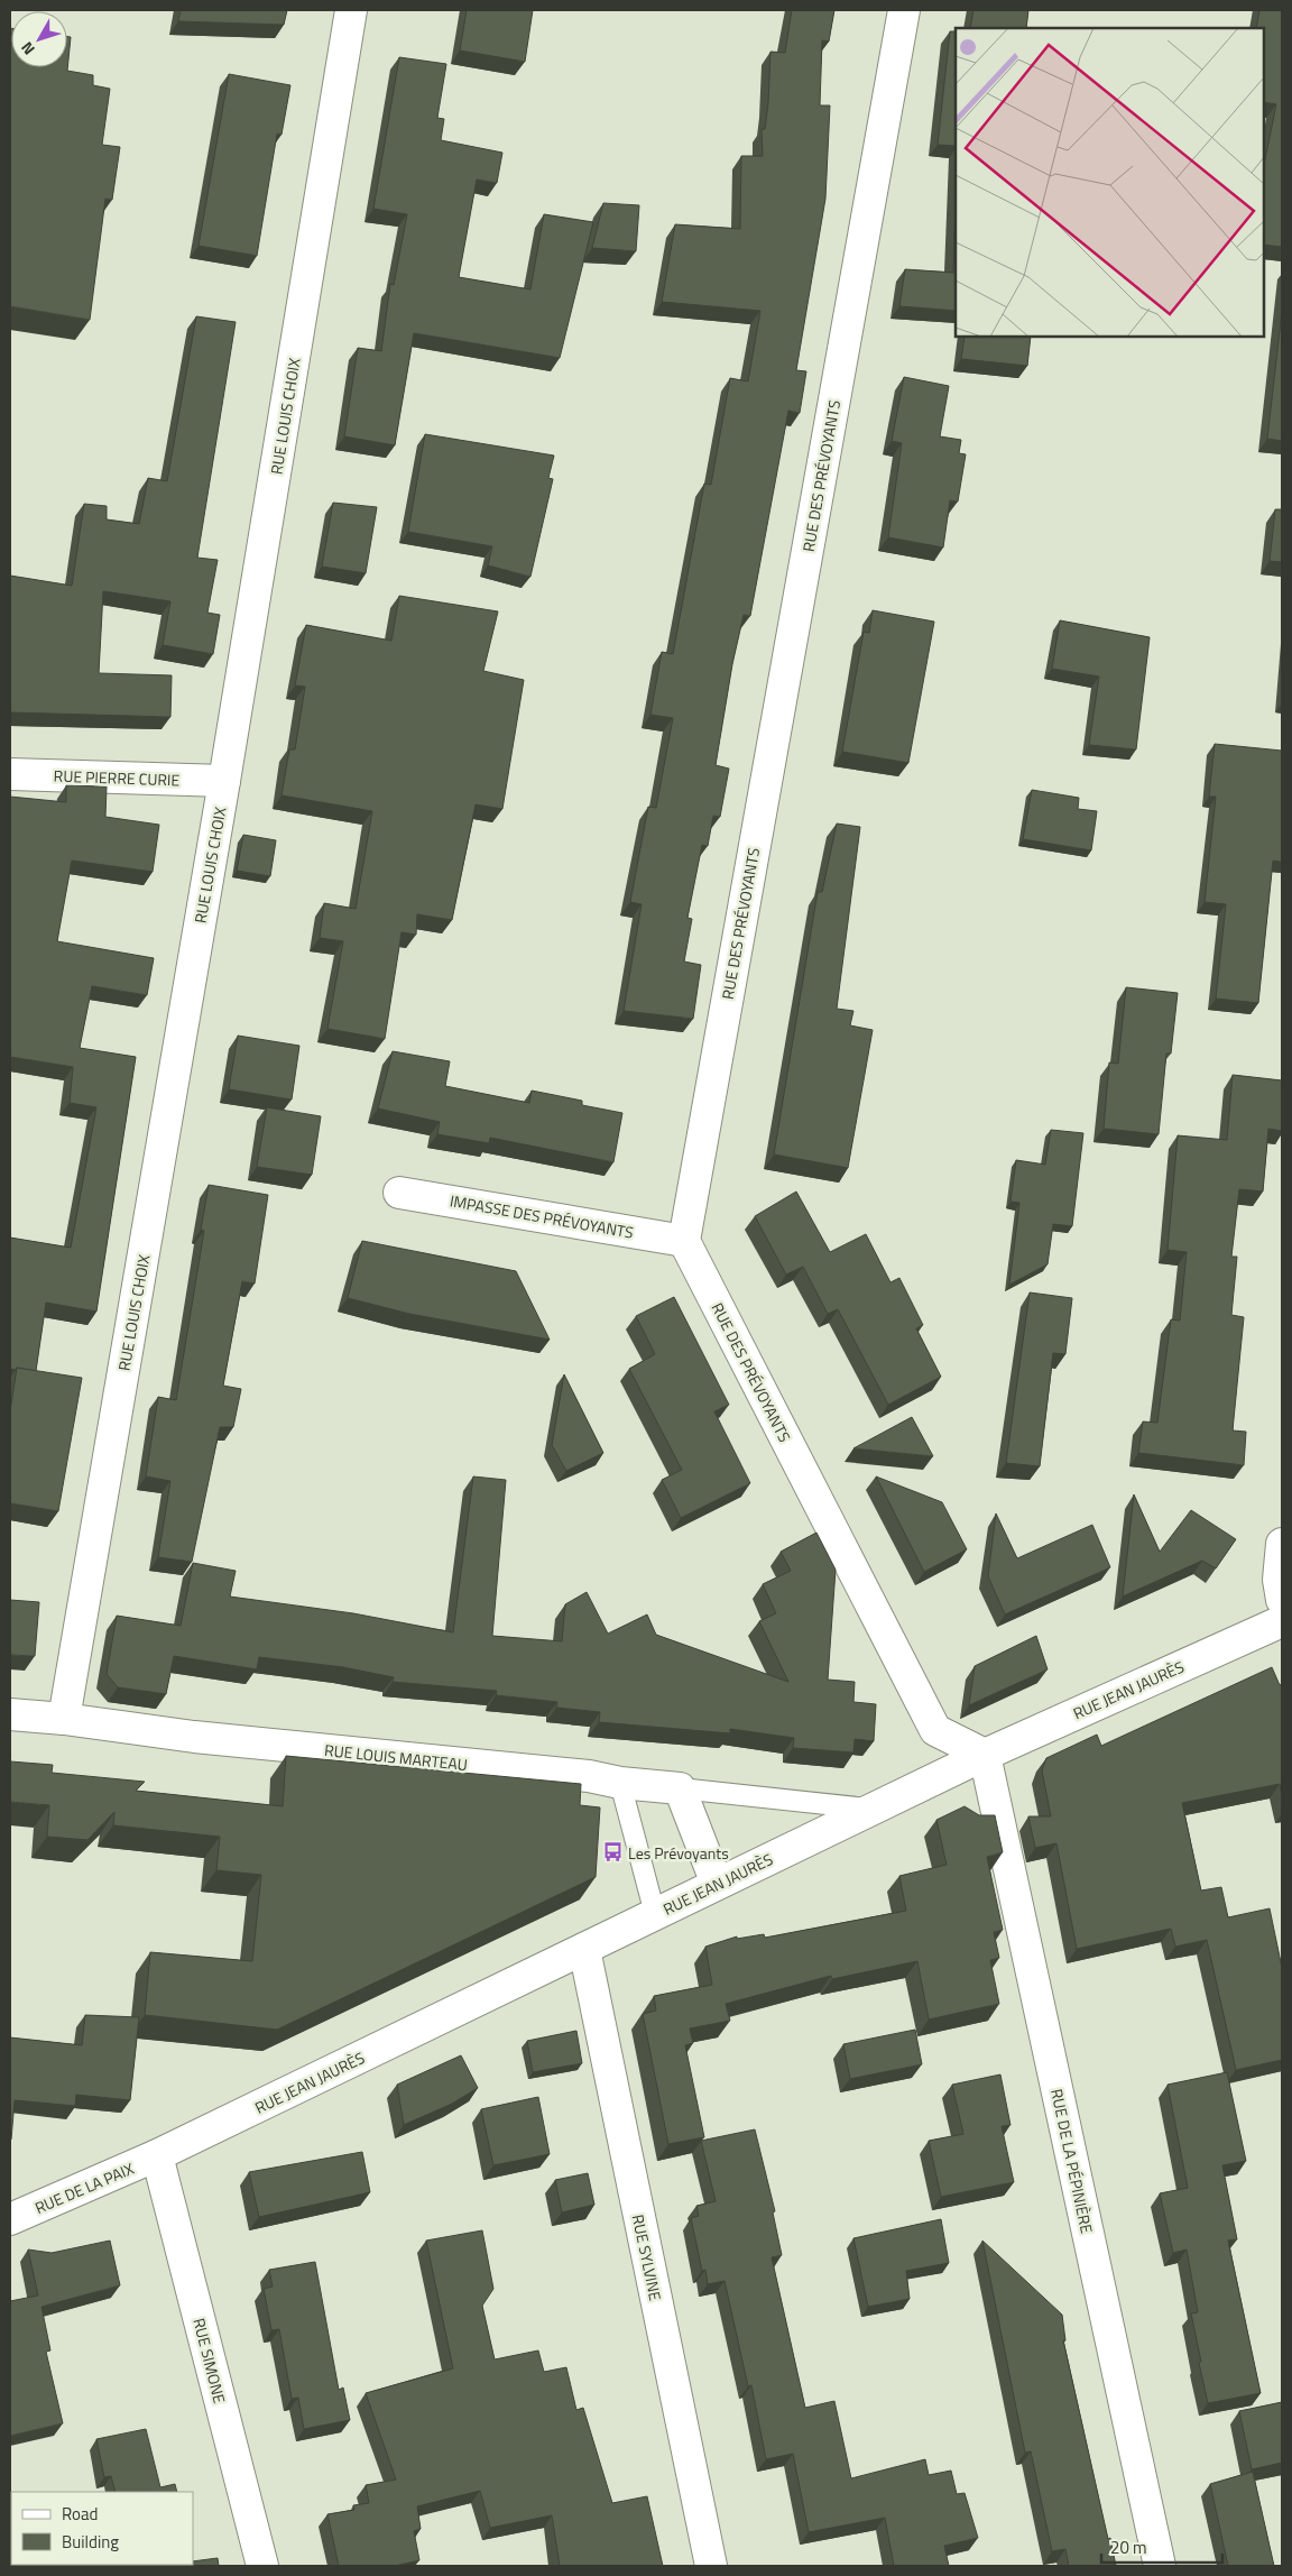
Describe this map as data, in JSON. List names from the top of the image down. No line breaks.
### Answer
{"streets":{"street":["RUE LOUIS CHOIX","RUE DES PRÉVOYANTS","RUE PIERRE CURIE","IMPASSE DES PRÉVOYANTS","RUE JEAN JAURÈS","RUE LOUIS MARTEAU","RUE DE LA PÉPINIÈRE","RUE DE LA PAIX","RUE SYLVINE","RUE SIMONE"]},"crossings":[["RUE LOUIS CHOIX","RUE PIERRE CURIE"],["RUE LOUIS CHOIX","RUE LOUIS MARTEAU"],["RUE DES PRÉVOYANTS","IMPASSE DES PRÉVOYANTS"],["RUE DES PRÉVOYANTS","RUE JEAN JAURÈS"],["RUE DES PRÉVOYANTS","RUE DE LA PÉPINIÈRE"],["RUE JEAN JAURÈS","RUE DE LA PÉPINIÈRE"],["RUE JEAN JAURÈS","RUE DE LA PAIX"],["RUE JEAN JAURÈS","RUE SYLVINE"],["RUE JEAN JAURÈS","RUE SIMONE"],["RUE DE LA PAIX","RUE SIMONE"]],"places":{"bus stop":["Les Prévoyants"]},"legend":["Road","Building"],"scale_bar":"20 m","north":"bottom left"}
